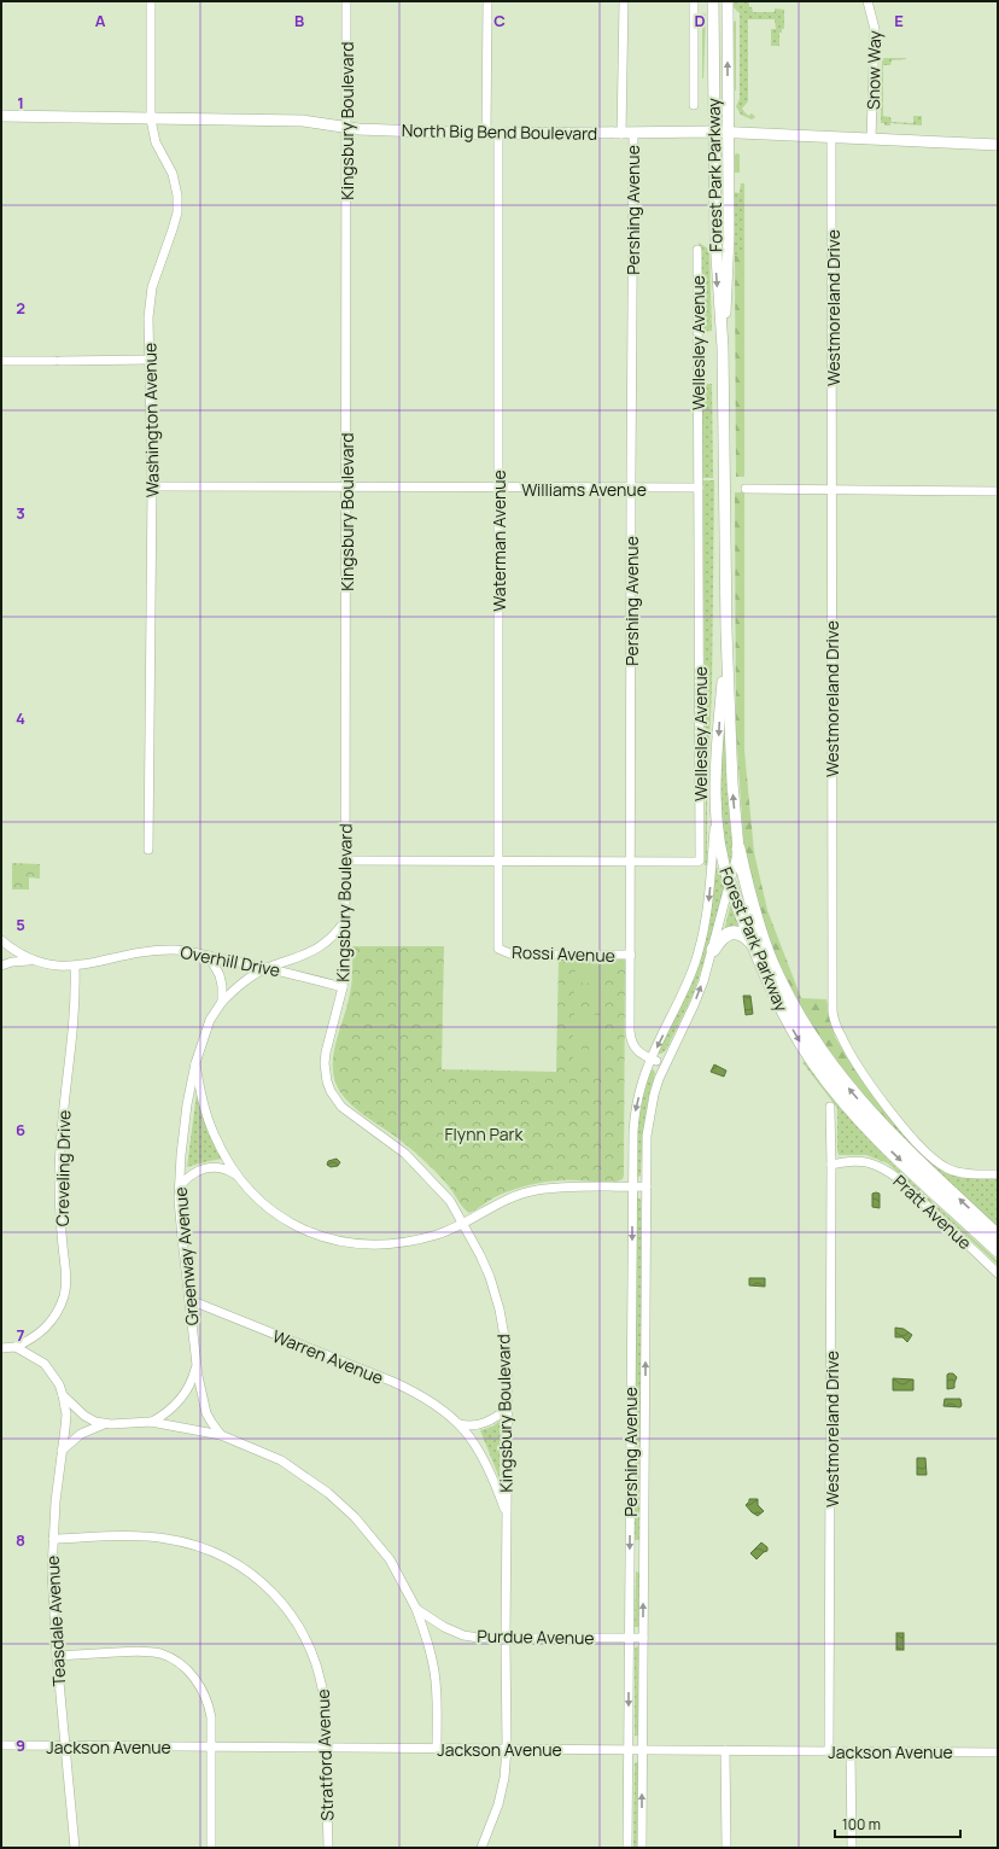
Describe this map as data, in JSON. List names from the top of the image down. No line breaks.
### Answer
{"streets":{"highway":["Forest Park Parkway"],"main road":["North Big Bend Boulevard"],"street":["Snow Way","Kingsbury Boulevard","Pershing Avenue","Westmoreland Drive","Wellesley Avenue","Washington Avenue","Williams Avenue","Waterman Avenue","Rossi Avenue","Overhill Drive","Creveling Drive","Pratt Avenue","Greenway Avenue","Warren Avenue","Teasdale Avenue","Purdue Avenue","Jackson Avenue","Stratford Avenue"]},"crossings":[["Snow Way","North Big Bend Boulevard"],["Kingsbury Boulevard","North Big Bend Boulevard"],["Kingsbury Boulevard","Wellesley Avenue"],["Kingsbury Boulevard","Williams Avenue"],["Kingsbury Boulevard","Overhill Drive"],["Kingsbury Boulevard","Greenway Avenue"],["Kingsbury Boulevard","Warren Avenue"],["Kingsbury Boulevard","Purdue Avenue"],["Kingsbury Boulevard","Jackson Avenue"],["North Big Bend Boulevard","Forest Park Parkway"],["North Big Bend Boulevard","Pershing Avenue"],["North Big Bend Boulevard","Westmoreland Drive"],["North Big Bend Boulevard","Washington Avenue"],["North Big Bend Boulevard","Waterman Avenue"],["Forest Park Parkway","Pershing Avenue"],["Pershing Avenue","Wellesley Avenue"],["Pershing Avenue","Williams Avenue"],["Pershing Avenue","Rossi Avenue"],["Pershing Avenue","Purdue Avenue"],["Pershing Avenue","Jackson Avenue"],["Westmoreland Drive","Pratt Avenue"],["Westmoreland Drive","Jackson Avenue"],["Wellesley Avenue","Williams Avenue"],["Wellesley Avenue","Waterman Avenue"],["Washington Avenue","Williams Avenue"],["Williams Avenue","Waterman Avenue"],["Waterman Avenue","Rossi Avenue"],["Overhill Drive","Creveling Drive"],["Overhill Drive","Greenway Avenue"],["Greenway Avenue","Warren Avenue"],["Teasdale Avenue","Jackson Avenue"],["Teasdale Avenue","Stratford Avenue"],["Jackson Avenue","Stratford Avenue"]],"parks":["Flynn Park"],"scale_bar":"100 m","grid":{"columns":["A","B","C","D","E"],"rows":["1","2","3","4","5","6","7","8","9"]}}
